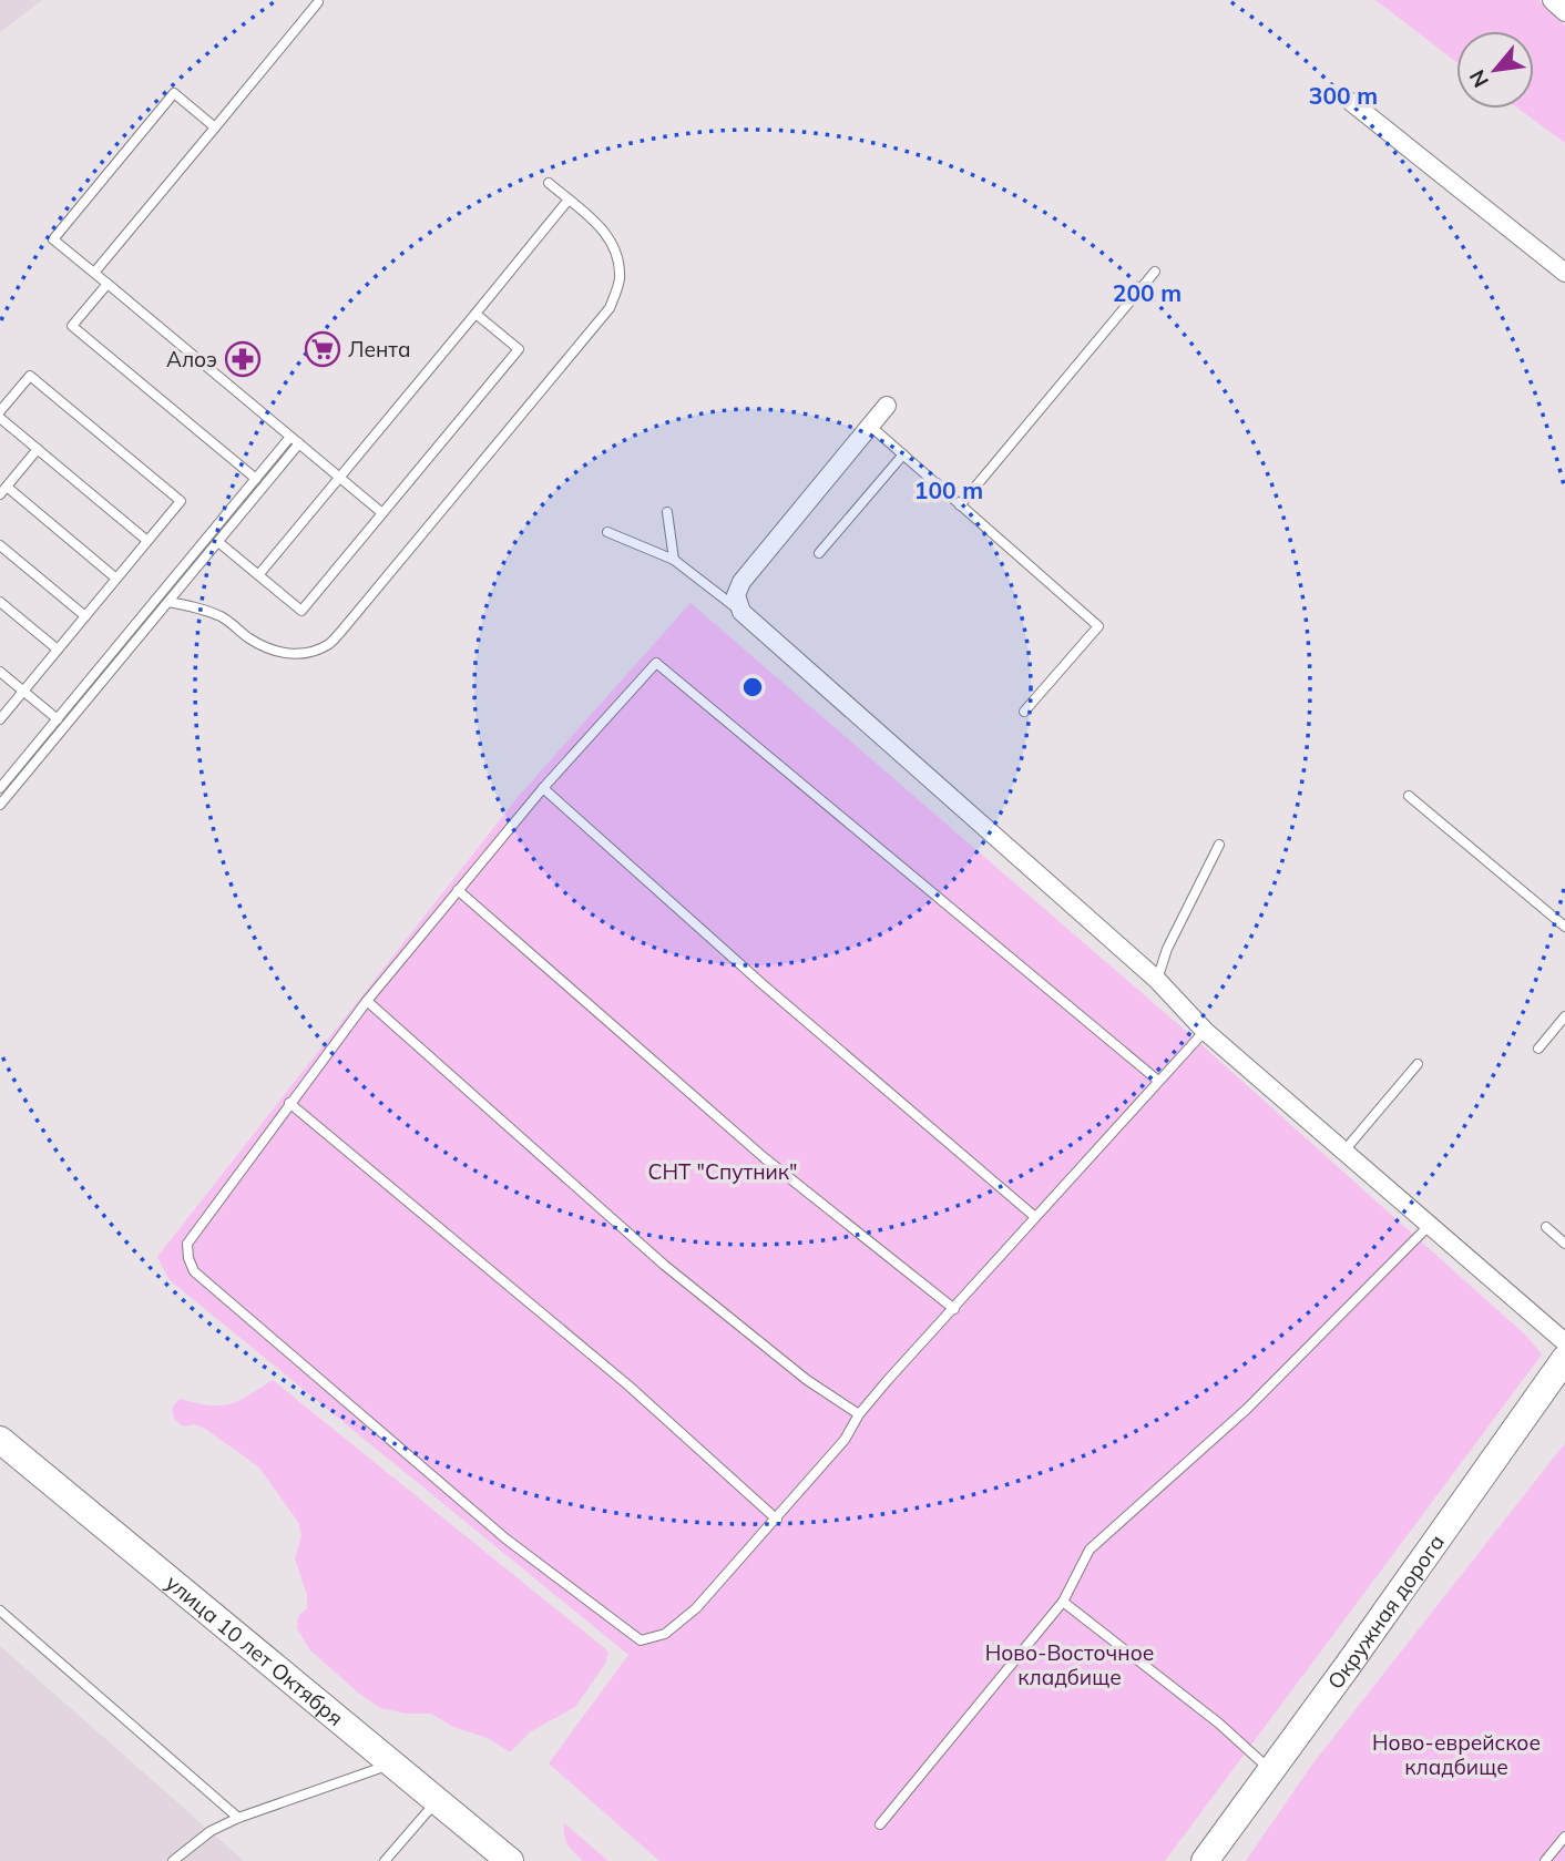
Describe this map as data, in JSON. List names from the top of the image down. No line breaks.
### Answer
{"streets":{"main road":["Окружная дорога","улица 10 лет Октября"]},"parks":["СНТ \"Спутник\"","Ново-Восточное кладбище","Ново-еврейское кладбище"],"places":{"supermarket":["Лента"],"pharmacy":["Алоэ"]},"north":"bottom left","rings":["300 m","200 m","100 m"]}
